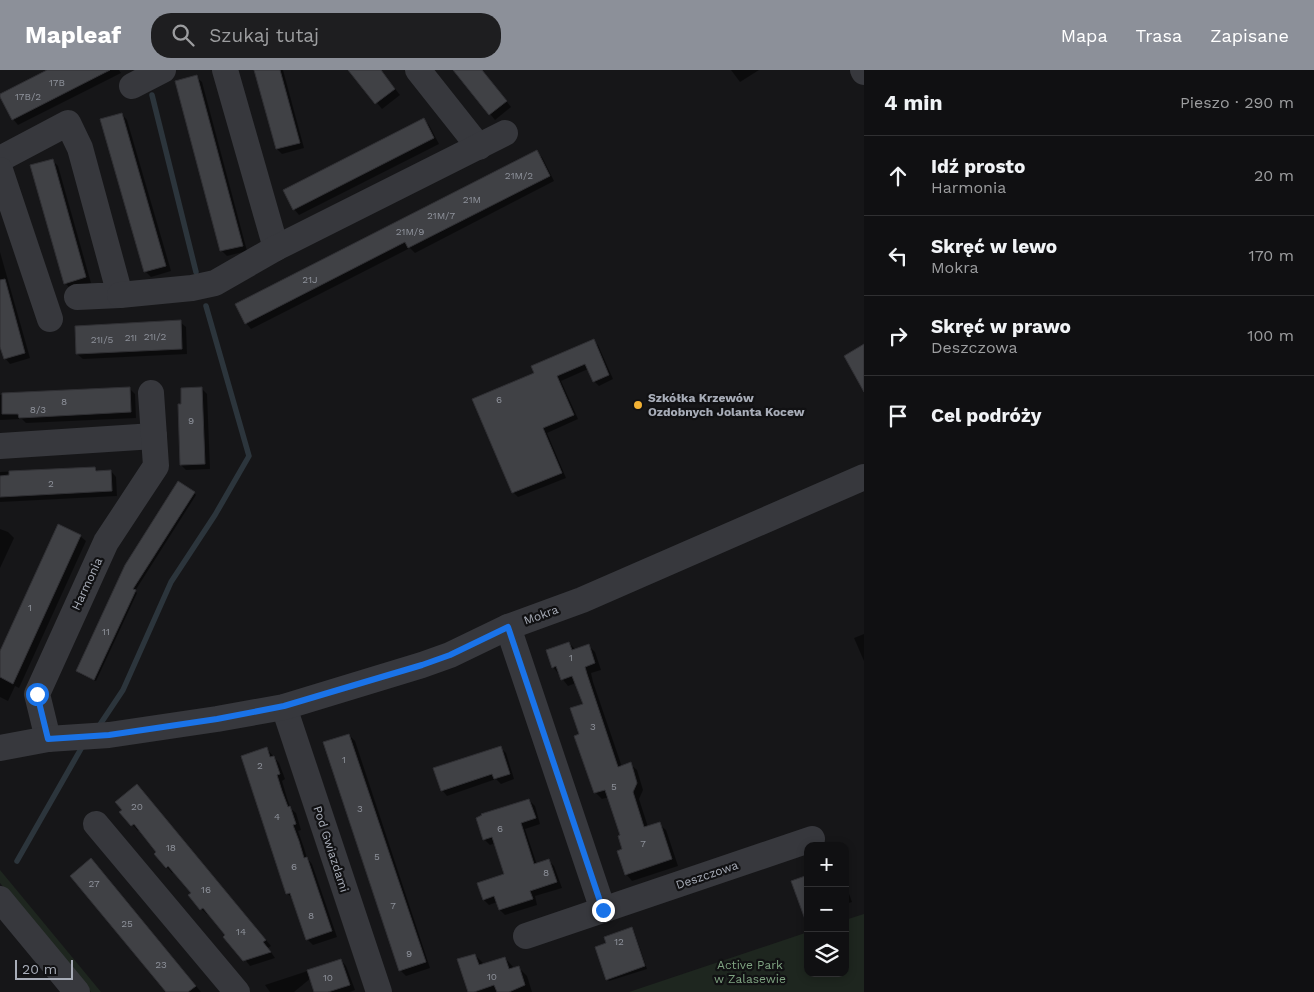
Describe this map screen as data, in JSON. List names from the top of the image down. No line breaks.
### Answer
{"streets":{"street":["Harmonia","Mokra","Pod Gwiazdami","Deszczowa"]},"crossings":[["Harmonia","Mokra"],["Mokra","Pod Gwiazdami"]],"parks":["Active Park w Zalasewie"],"places":["Szkółka Krzewów Ozdobnych Jolanta Kocew"],"house_numbers":["17B","17B/2","21M/2","21M","21M/7","21M/9","21J","21I/2","21I","21I/5","6","8","8/3","9","2","1","11","1","3","1","2","5","20","3","4","6","7","18","5","6","8","27","16","7","8","25","14","12","9","23","10","10"],"scale_bar":"20 m","page":{"header":"Mapleaf","search":"Szukaj tutaj","nav":["Mapa","Trasa","Zapisane"],"heading":["4 min","Pieszo · 290 m"],"list":[["Idź prosto","Harmonia","20 m"],["Skręć w lewo","Mokra","170 m"],["Skręć w prawo","Deszczowa","100 m"],"Cel podróży"],"map_buttons":["+","−"],"scale":"20 m"}}
